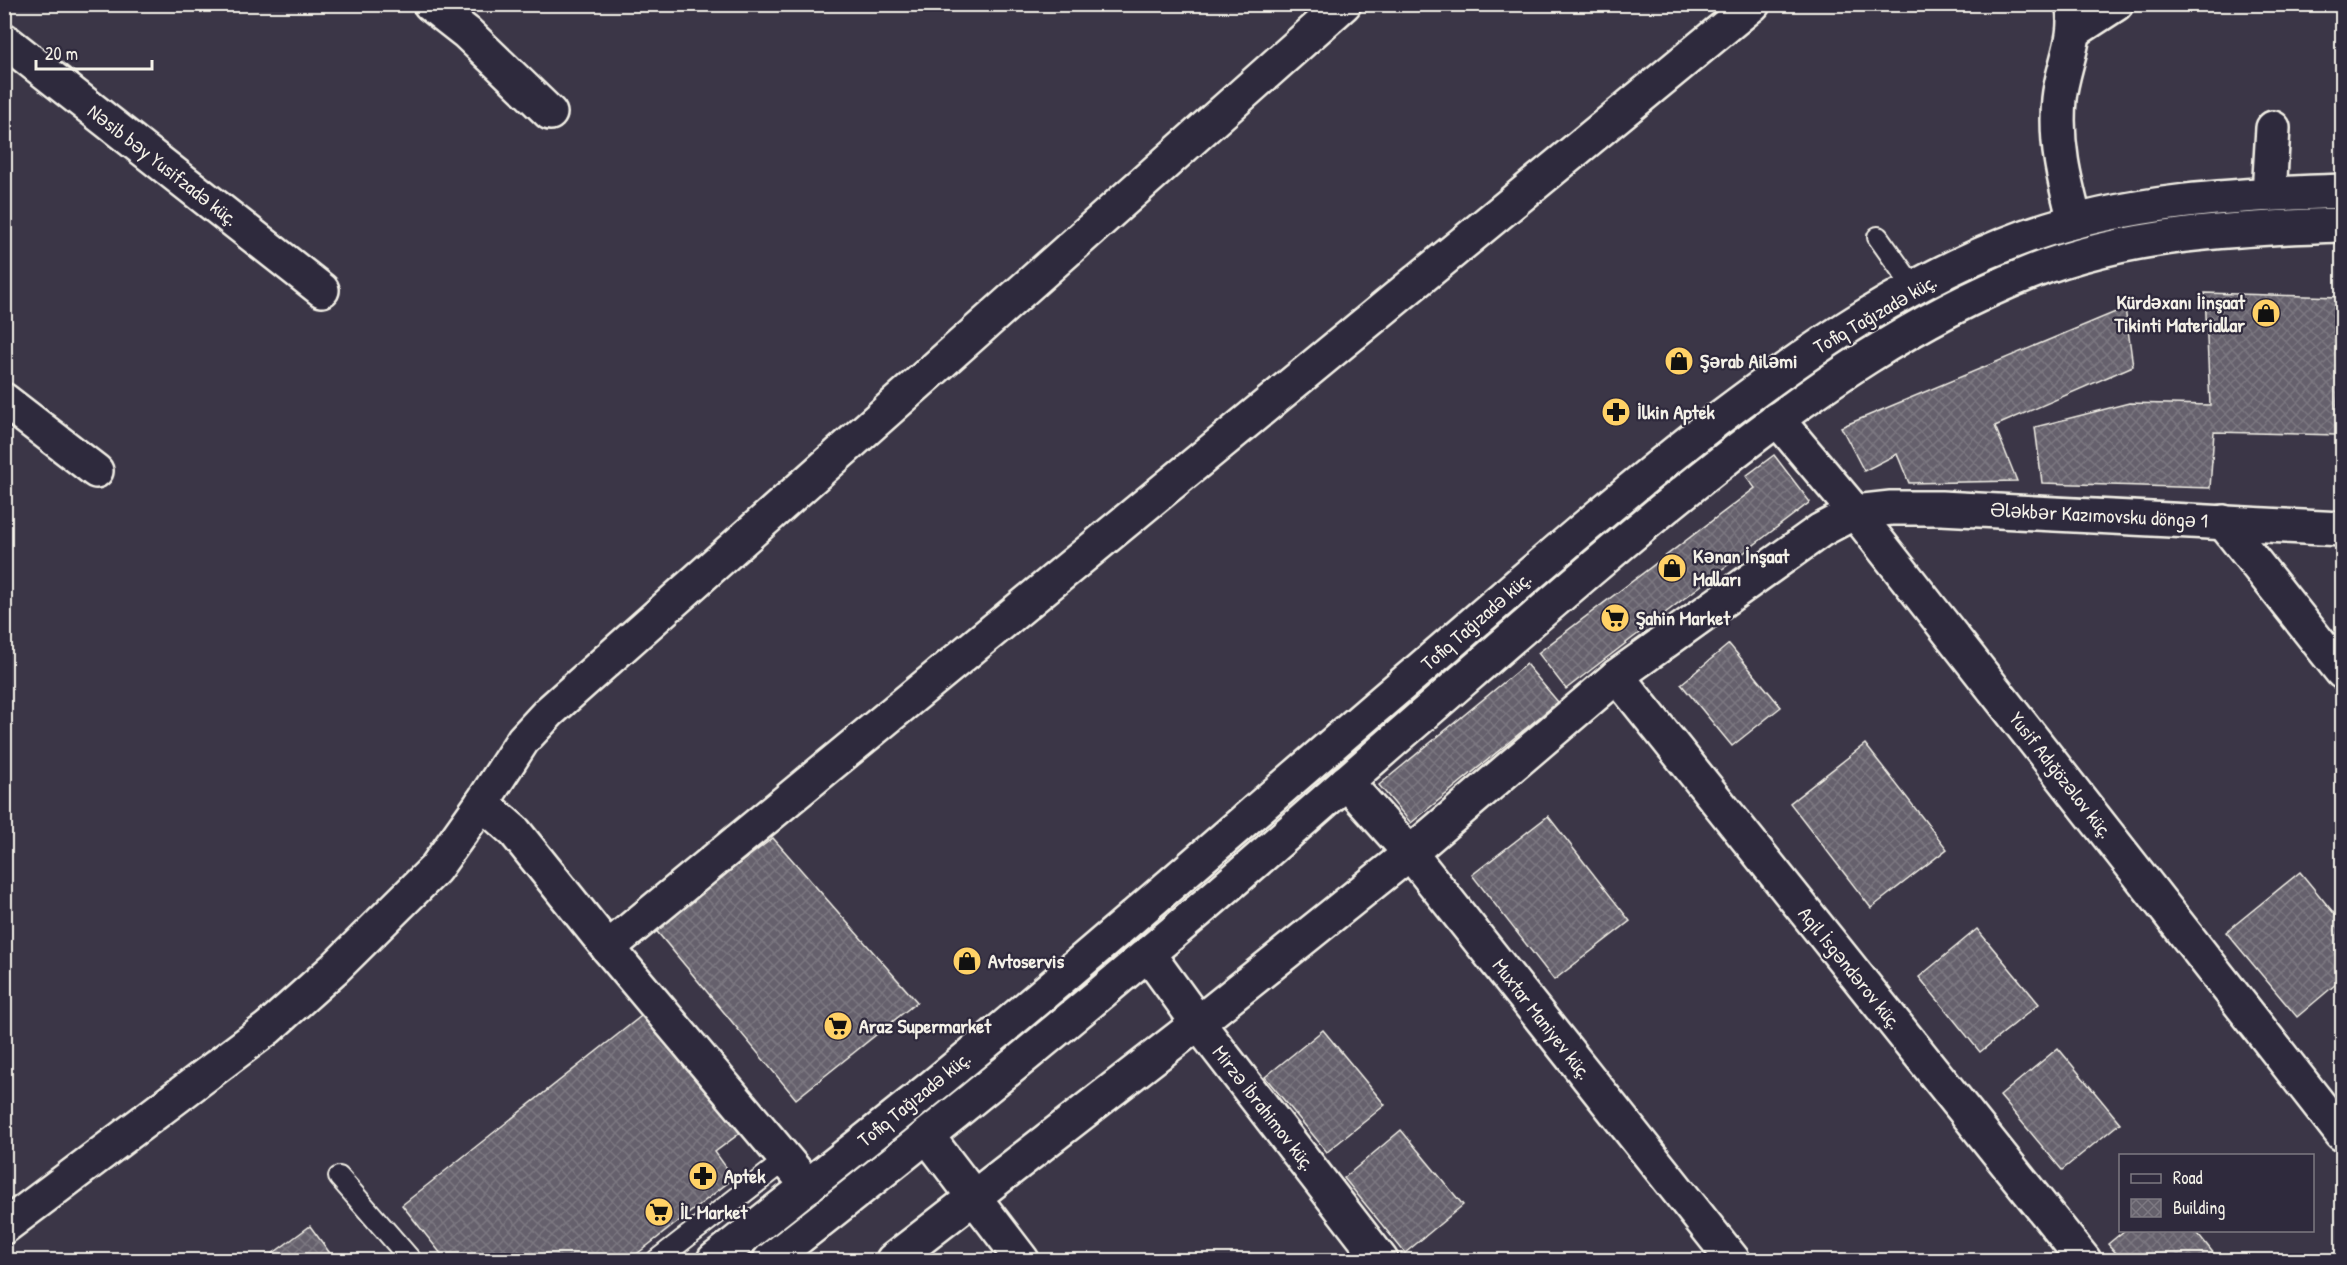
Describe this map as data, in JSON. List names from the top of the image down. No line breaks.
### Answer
{"streets":{"street":["Nəsib bəy Yusifzadə küç.","Tofiq Tağızadə küç.","Ələkbər Kazımovsku döngə 1","Yusif Adığözəlov küç.","Aqil İsgəndərov küç.","Muxtar Maniyev küç.","Mirzə İbrahimov küç."]},"crossings":[["Tofiq Tağızadə küç.","Yusif Adığözəlov küç."],["Tofiq Tağızadə küç.","Muxtar Maniyev küç."],["Tofiq Tağızadə küç.","Mirzə İbrahimov küç."],["Ələkbər Kazımovsku döngə 1","Yusif Adığözəlov küç."],["Ələkbər Kazımovsku döngə 1","Aqil İsgəndərov küç."],["Ələkbər Kazımovsku döngə 1","Muxtar Maniyev küç."],["Ələkbər Kazımovsku döngə 1","Mirzə İbrahimov küç."]],"places":{"shop":["Kürdəxanı İinşaat Tikinti Materiallar","Şərab Ailəmi","Kənan İnşaat Malları","Avtoservis"],"pharmacy":["İlkin Aptek","Aptek"],"supermarket":["Şahin Market","Araz Supermarket","İL Market"]},"legend":["Road","Building"],"scale_bar":"20 m"}
